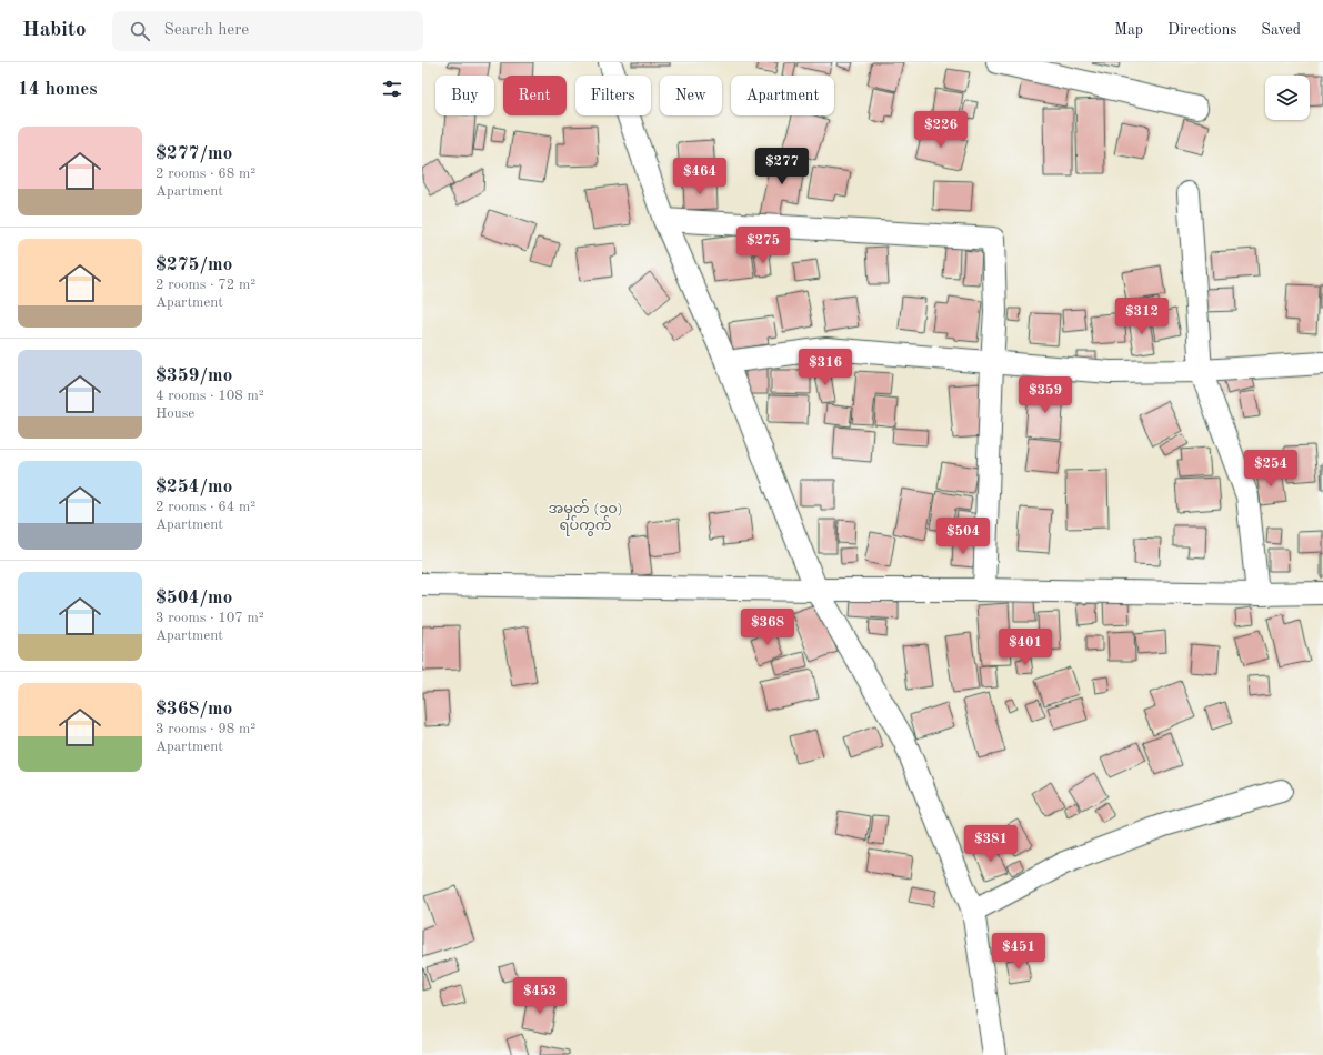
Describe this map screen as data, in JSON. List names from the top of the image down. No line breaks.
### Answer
{"districts":["အမှတ် (၁၀) ရပ်ကွက်"],"page":{"header":"Habito","search":"Search here","nav":["Map","Directions","Saved"],"heading":"14 homes","chip":["Buy","Rent","Filters","New","Apartment"],"price":["$226","$277","$464","$275","$312","$316","$359","$254","$504","$368","$401","$381","$451","$453"],"list":[{"name":"$277/mo","note":"2 rooms · 68 m² · Apartment"},{"name":"$275/mo","note":"2 rooms · 72 m² · Apartment"},{"name":"$359/mo","note":"4 rooms · 108 m² · House"},{"name":"$254/mo","note":"2 rooms · 64 m² · Apartment"},{"name":"$504/mo","note":"3 rooms · 107 m² · Apartment"},{"name":"$368/mo","note":"3 rooms · 98 m² · Apartment"}]}}
